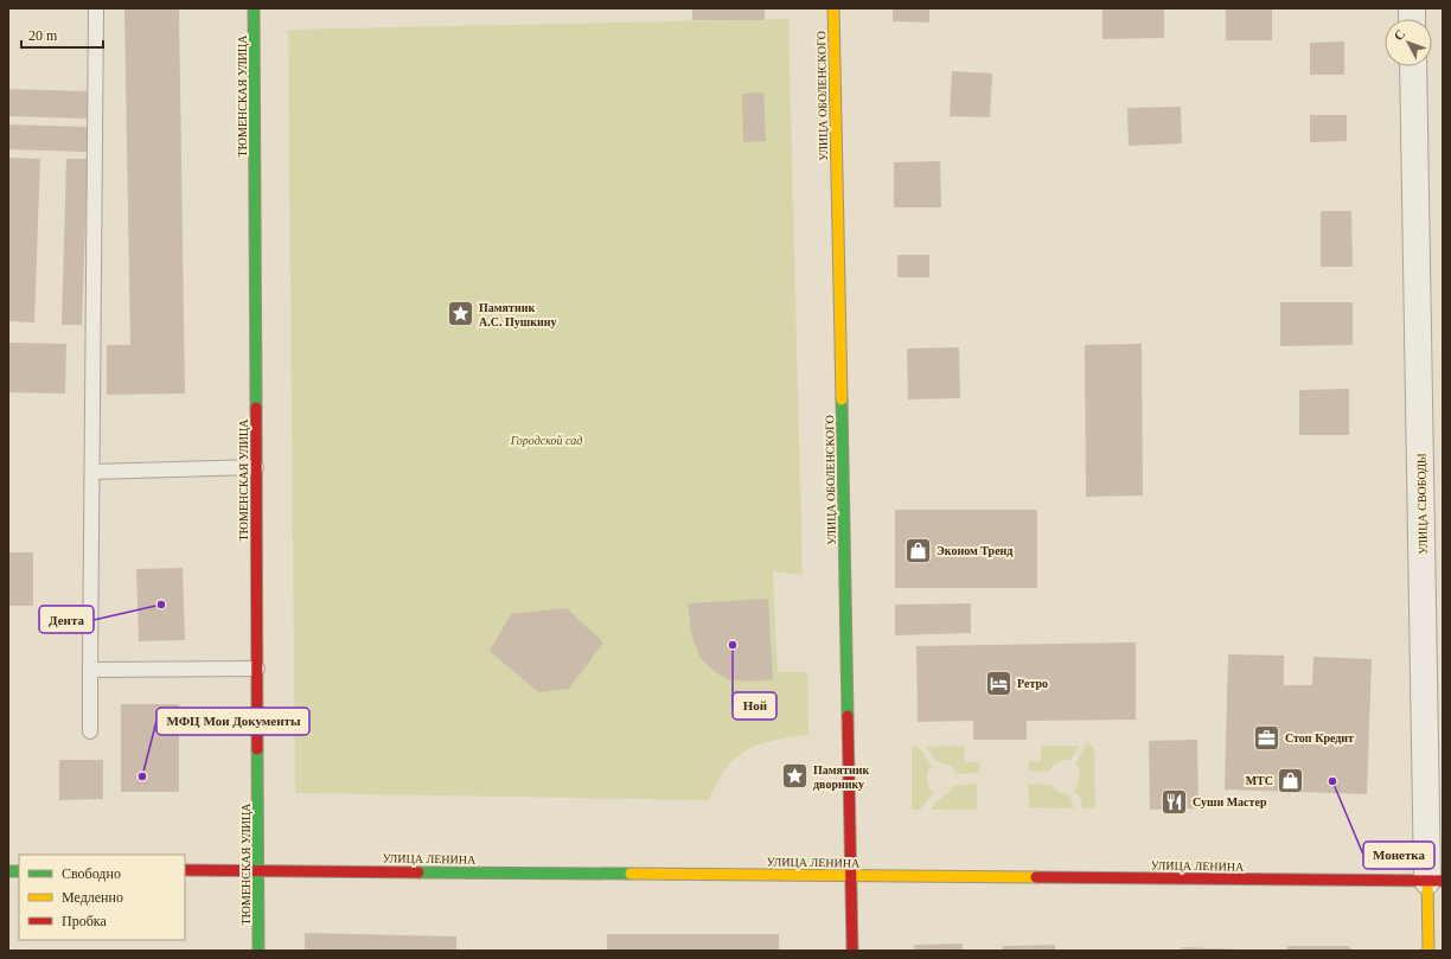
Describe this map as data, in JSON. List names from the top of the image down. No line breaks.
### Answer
{"streets":{"street":["ТЮМЕНСКАЯ УЛИЦА","УЛИЦА ОБОЛЕНСКОГО","УЛИЦА СВОБОДЫ","УЛИЦА ЛЕНИНА"]},"crossings":[["ТЮМЕНСКАЯ УЛИЦА","УЛИЦА ЛЕНИНА"],["УЛИЦА ОБОЛЕНСКОГО","УЛИЦА ЛЕНИНА"],["УЛИЦА СВОБОДЫ","УЛИЦА ЛЕНИНА"]],"parks":["Городской сад"],"places":{"place":["Памятник А.С. Пушкину","Памятник дворнику"],"shop":["Эконом Тренд","МТС"],"other":["Дента","Ной","МФЦ Мои Документы","Монетка"],"hotel":["Ретро"],"office":["Стоп Кредит"],"restaurant":["Суши Мастер"]},"legend":["Свободно","Медленно","Пробка"],"scale_bar":"20 m","north":"top left"}
